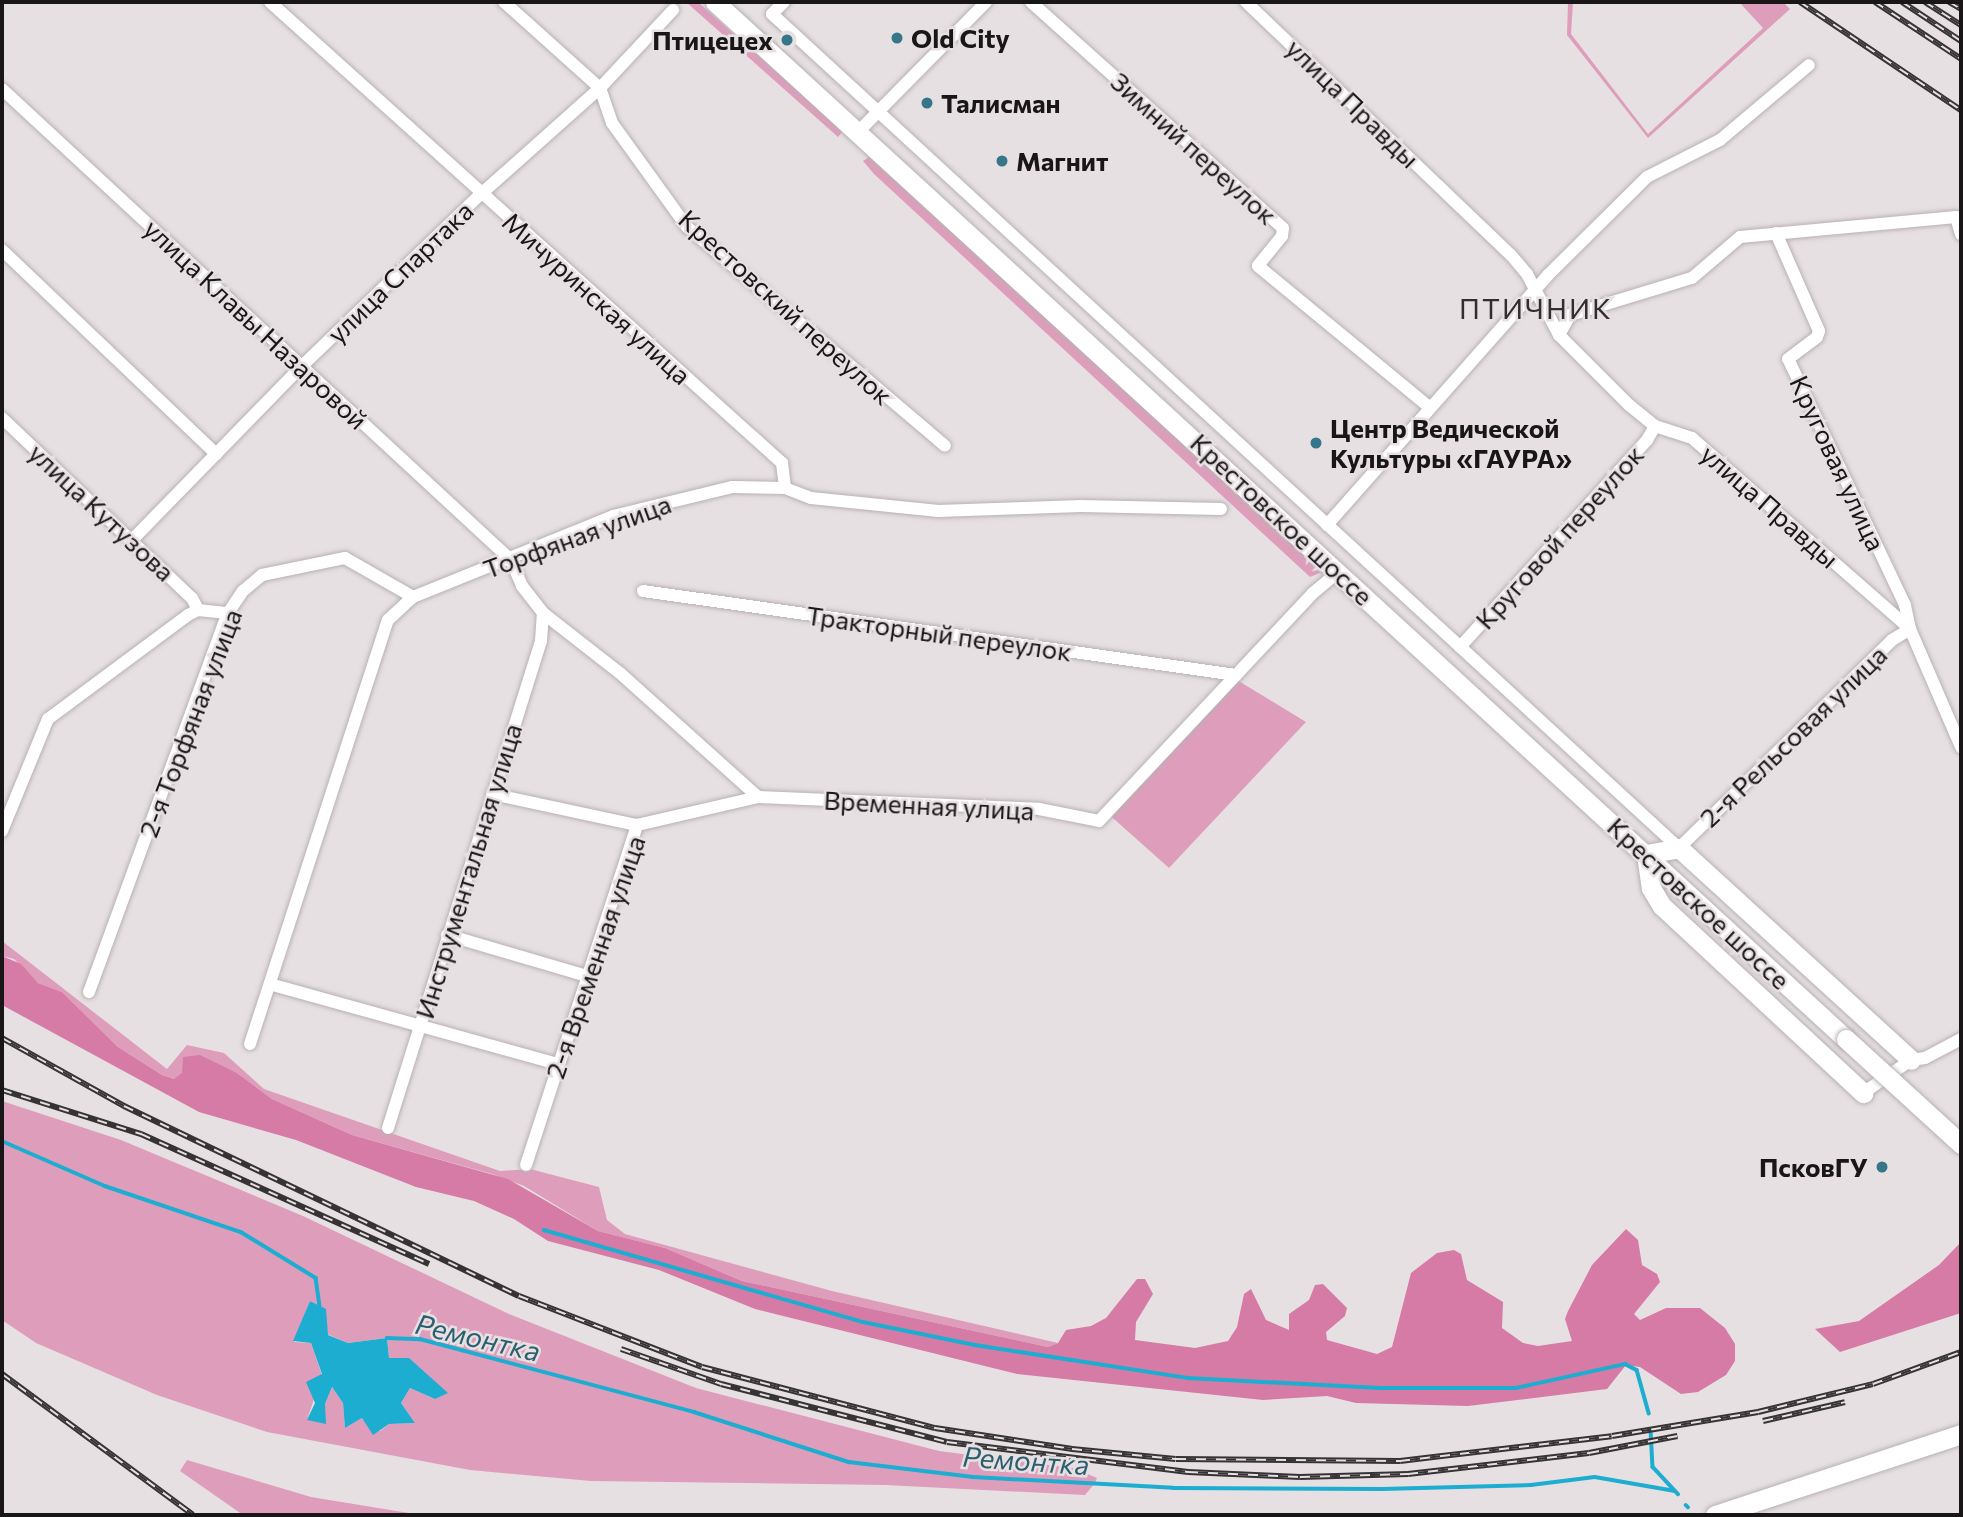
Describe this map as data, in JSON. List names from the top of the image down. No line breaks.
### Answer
{"streets":{"main road":["Крестовское шоссе"],"street":["улица Правды","Зимний переулок","улица Спартака","Мичуринская улица","Крестовский переулок","улица Клавы Назаровой","Круговая улица","улица Кутузова","Торфяная улица","Круговой переулок","Тракторный переулок","2-я Торфяная улица","2-я Рельсовая улица","Временная улица","Инструментальная улица","2-я Временная улица"]},"crossings":[["улица Правды","Круговая улица"],["улица Правды","Круговой переулок"],["улица Правды","2-я Рельсовая улица"],["улица Спартака","Мичуринская улица"],["улица Спартака","Крестовский переулок"],["улица Спартака","улица Клавы Назаровой"],["улица Спартака","улица Кутузова"],["Мичуринская улица","Торфяная улица"],["улица Клавы Назаровой","Торфяная улица"],["Круговая улица","2-я Рельсовая улица"],["Крестовское шоссе","Временная улица"],["Торфяная улица","2-я Торфяная улица"],["Тракторный переулок","Временная улица"],["Временная улица","2-я Временная улица"]],"districts":["ПТИЧНИК"],"water":["Ремонтка"],"places":["Old City","Птицецех","Талисман","Магнит","Центр Ведической Культуры «ГАУРА»","ПсковГУ"]}
